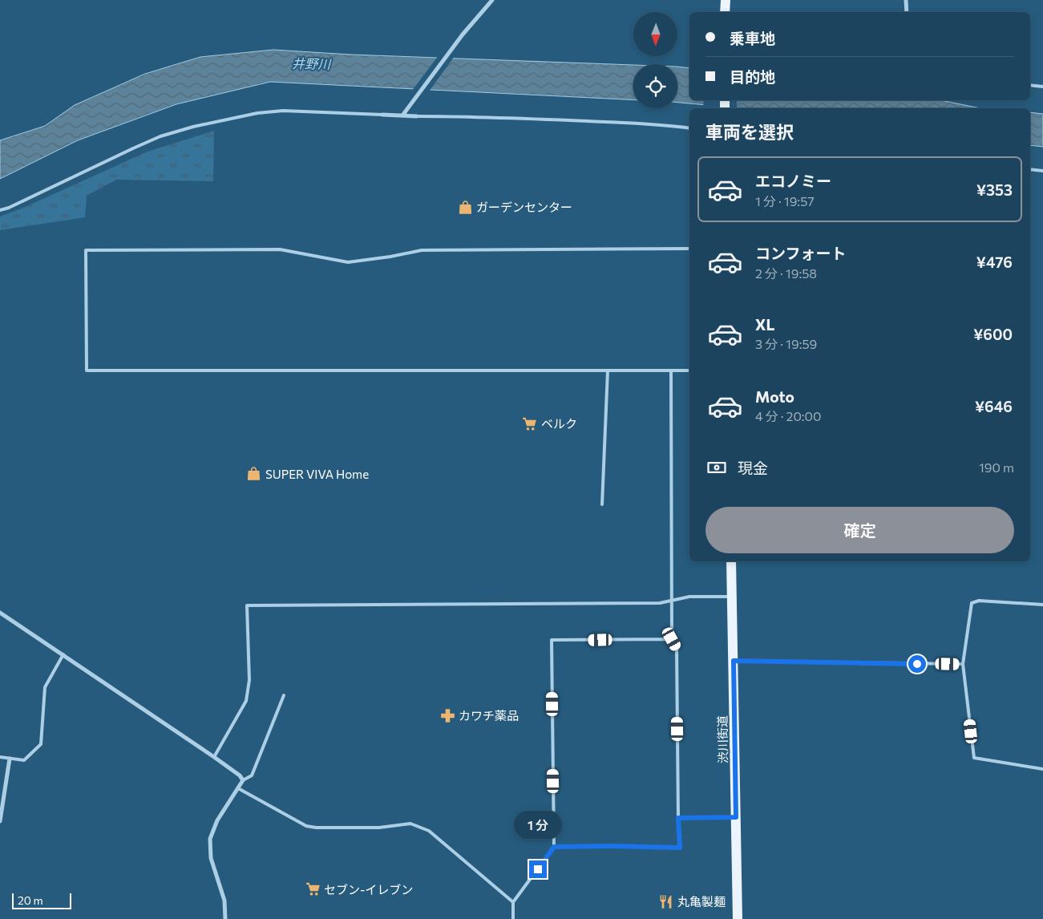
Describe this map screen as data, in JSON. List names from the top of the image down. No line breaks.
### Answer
{"streets":{"main road":["渋川街道"]},"water":["井野川"],"places":{"shop":["ガーデンセンター","SUPER VIVA Home"],"supermarket":["ベルク","セブン-イレブン"],"pharmacy":["カワチ薬品"],"restaurant":["丸亀製麺"]},"scale_bar":"20 m","north":"bottom","page":{"banner":["乗車地","目的地"],"heading":"車両を選択","list":[{"name":"エコノミー","note":"1 分 · 19:57","value":"¥353"},{"name":"コンフォート","note":"2 分 · 19:58","value":"¥476"},{"name":"XL","note":"3 分 · 19:59","value":"¥600"},{"name":"Moto","note":"4 分 · 20:00","value":"¥646"}],"pay":["現金","190 m"],"buttons":"確定","bubble":"1 分","scale":"20 m"}}
